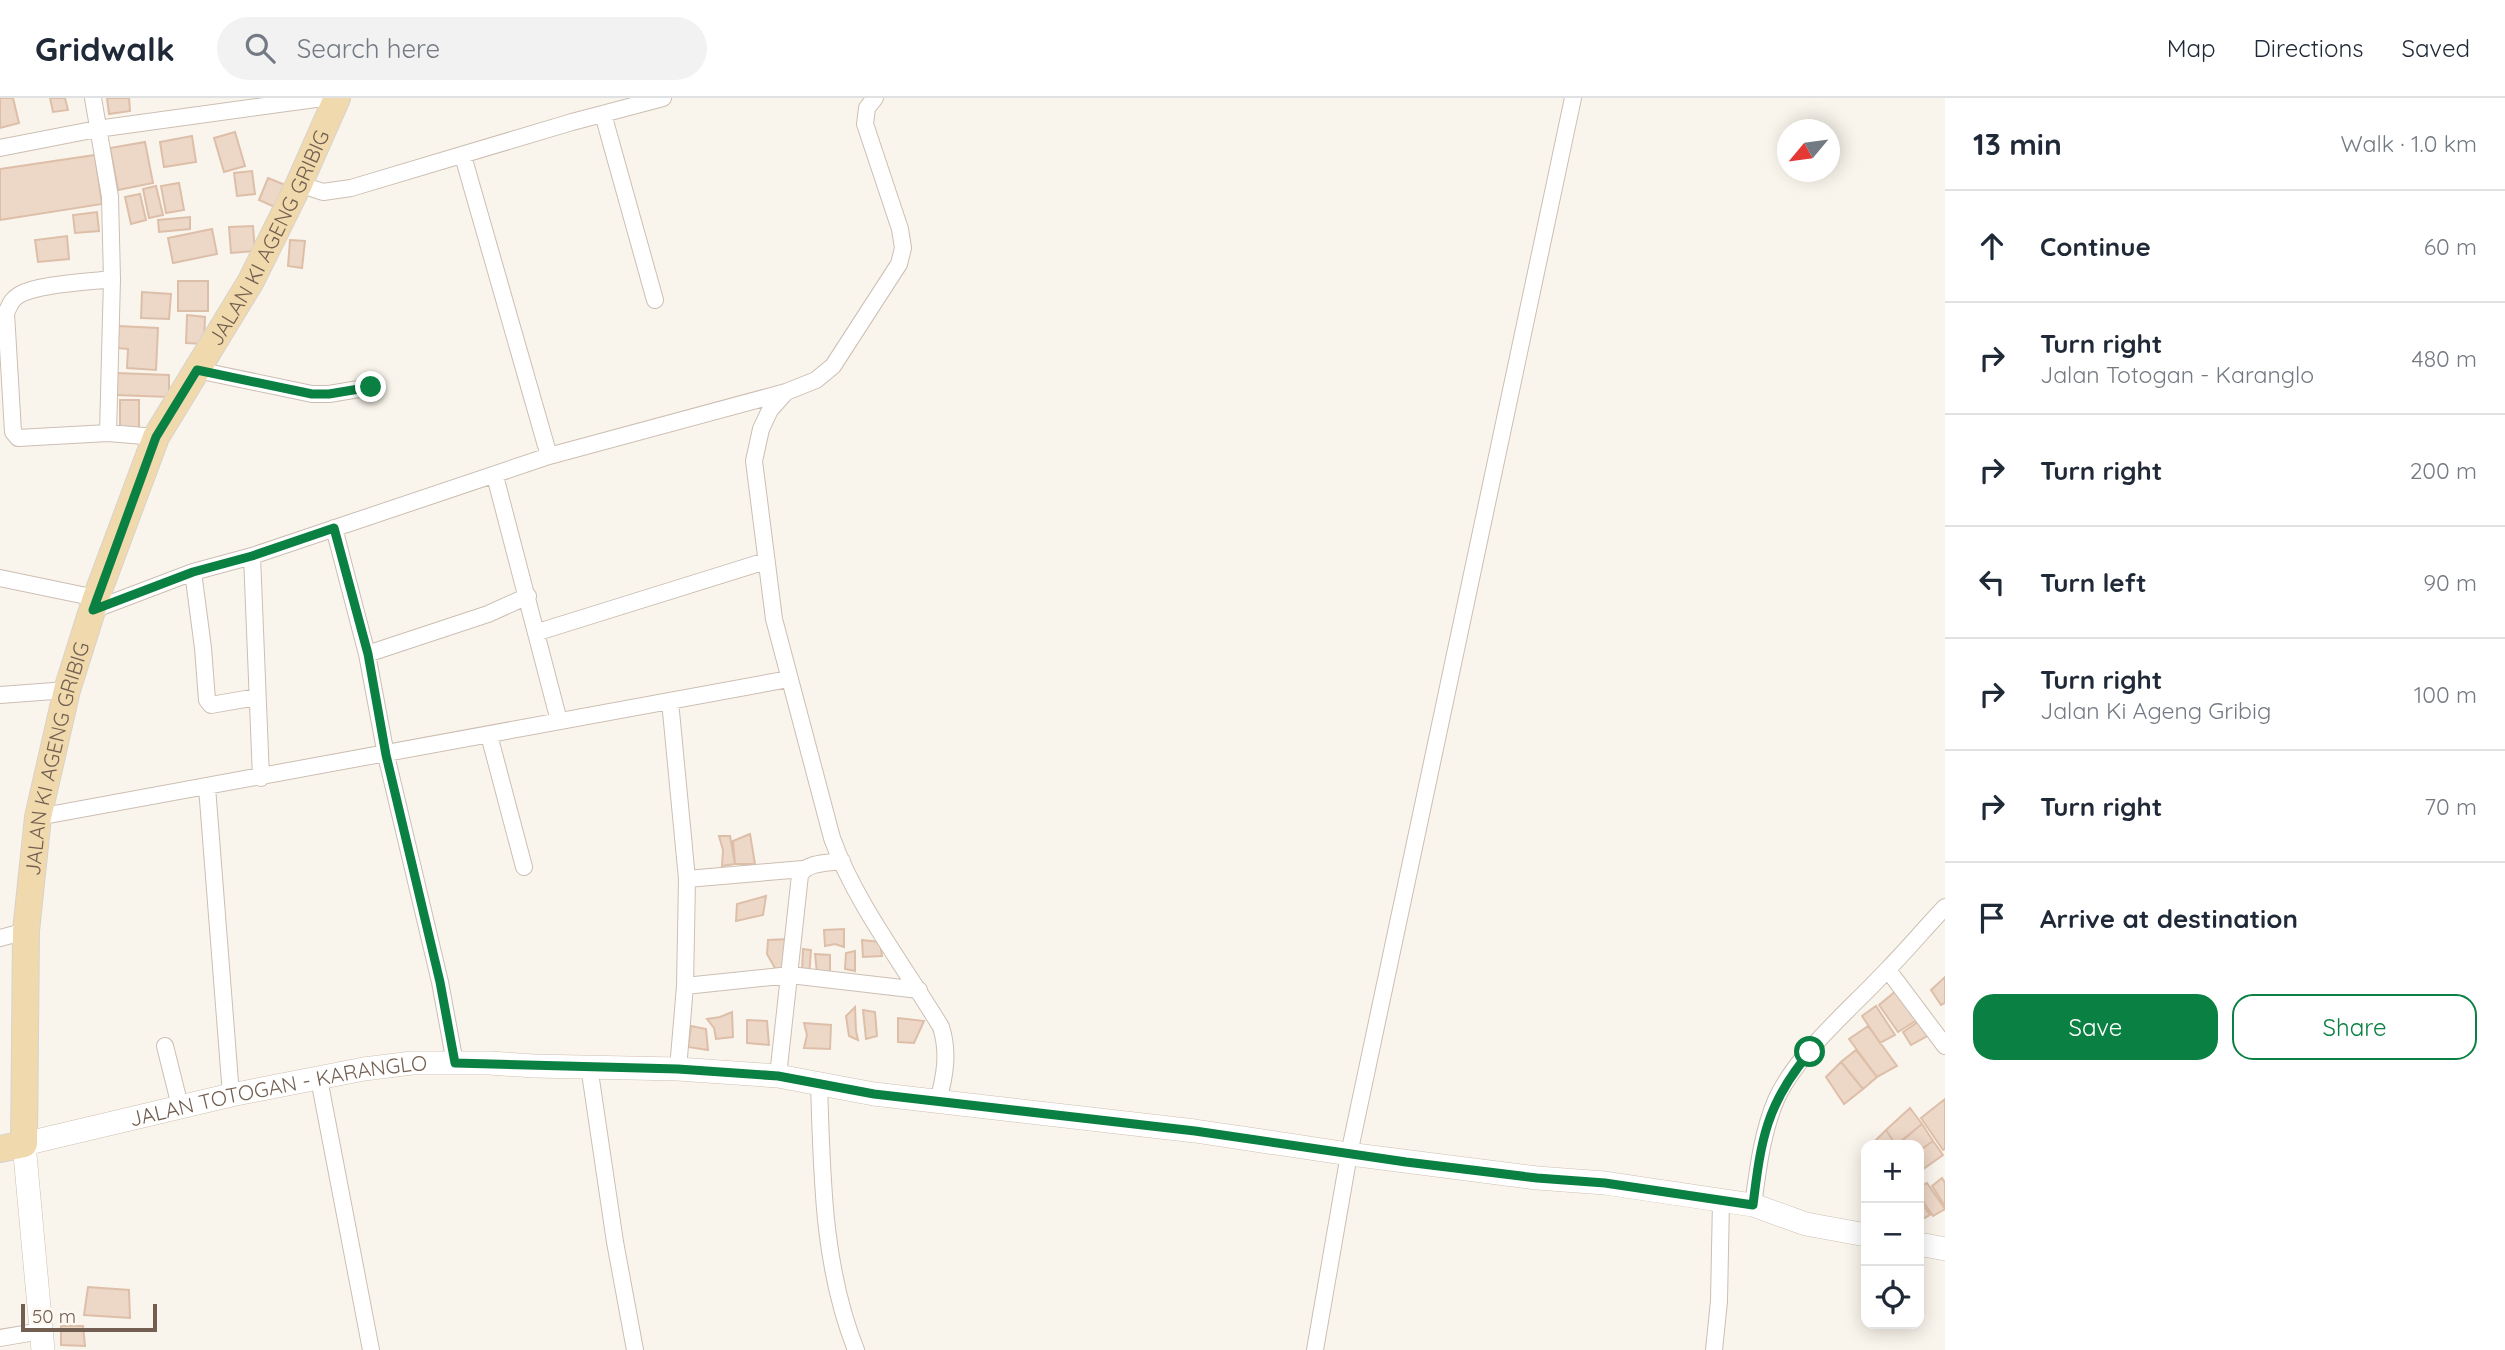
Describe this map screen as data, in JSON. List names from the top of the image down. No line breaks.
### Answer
{"streets":{"main road":["JALAN KI AGENG GRIBIG","JALAN TOTOGAN - KARANGLO"]},"crossings":[["JALAN KI AGENG GRIBIG","JALAN TOTOGAN - KARANGLO"]],"scale_bar":"50 m","north":"bottom left","page":{"header":"Gridwalk","search":"Search here","nav":["Map","Directions","Saved"],"heading":["13 min","Walk · 1.0 km"],"list":[["Continue","60 m"],["Turn right","Jalan Totogan - Karanglo","480 m"],["Turn right","200 m"],["Turn left","90 m"],["Turn right","Jalan Ki Ageng Gribig","100 m"],["Turn right","70 m"],"Arrive at destination"],"buttons":["Save","Share"],"map_buttons":["+","−"],"scale":"50 m"}}
